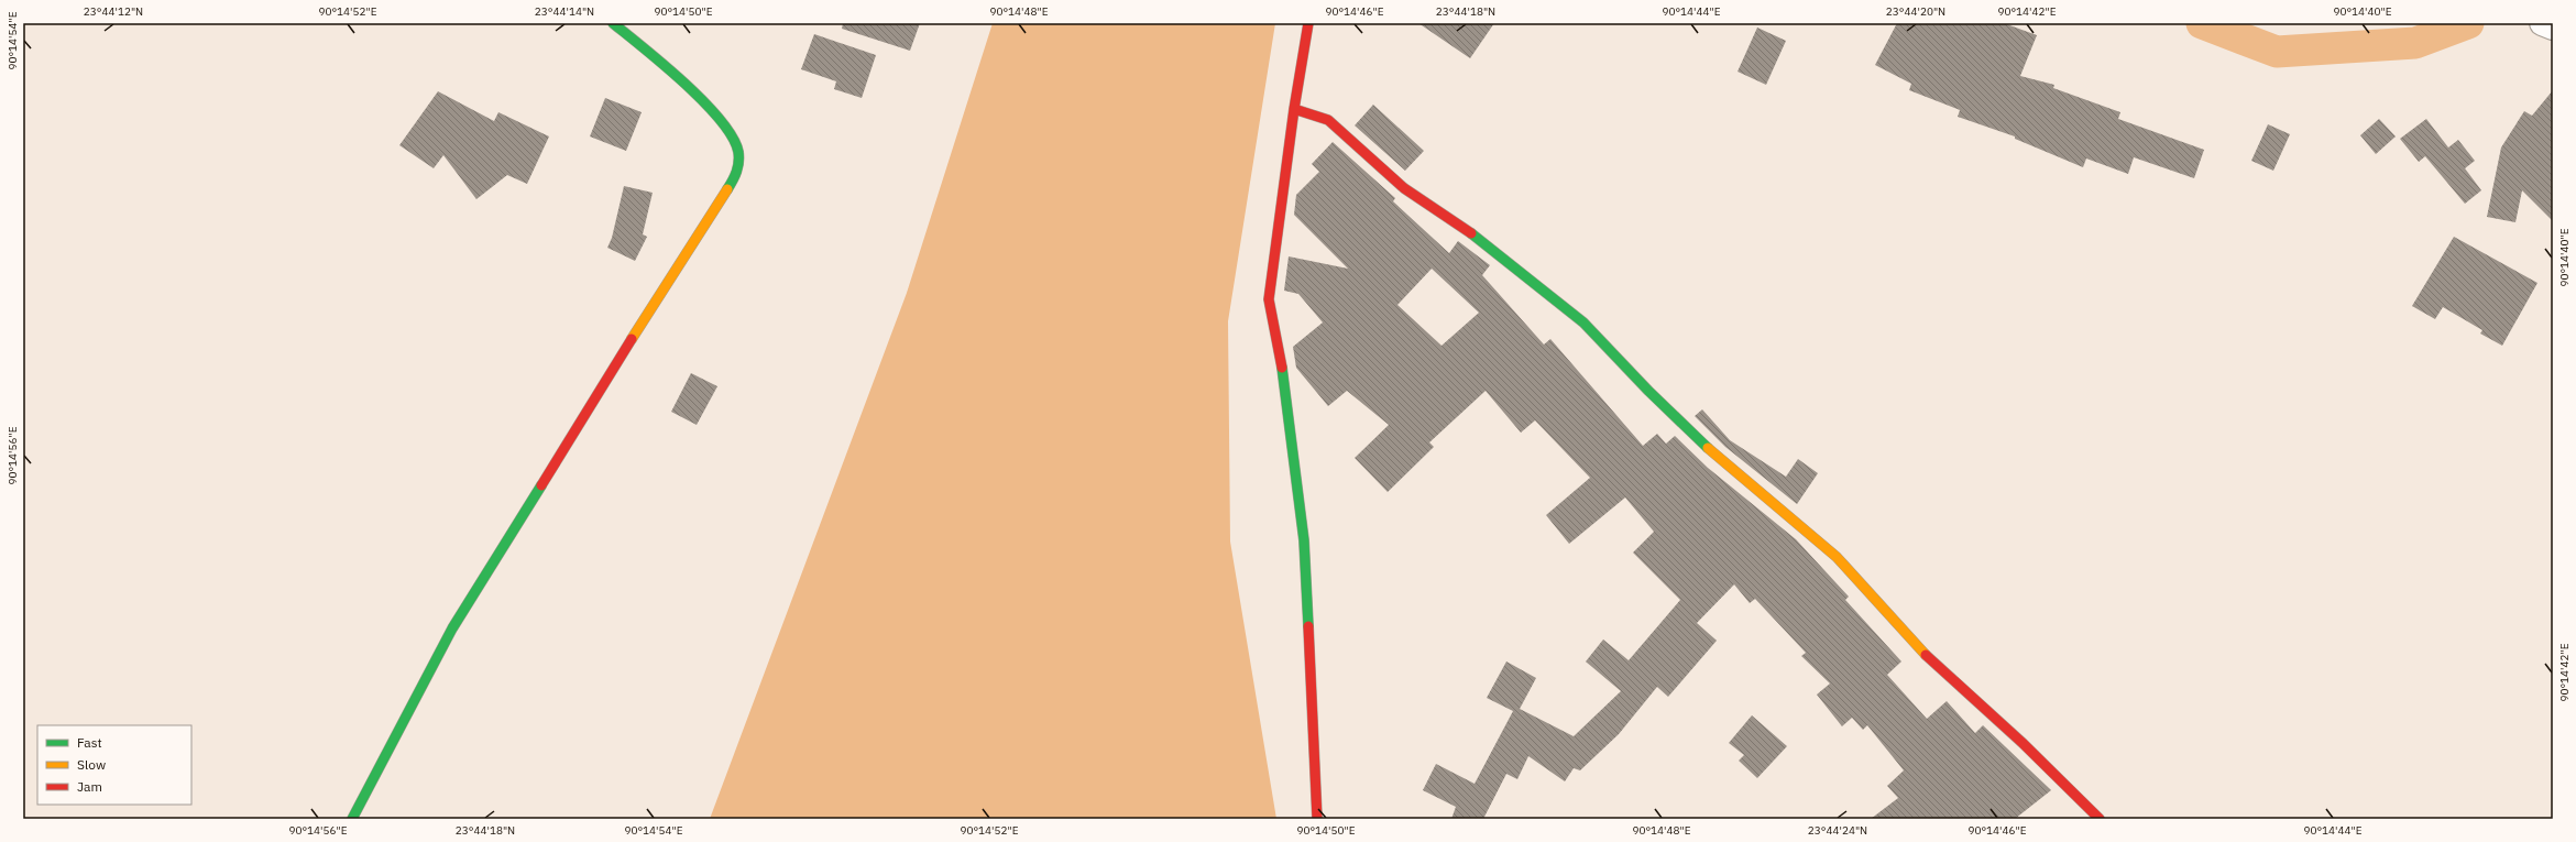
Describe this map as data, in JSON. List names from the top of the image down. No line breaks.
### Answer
{"legend":["Fast","Slow","Jam"],"coordinates":["23°44'12\"N","90°14'52\"E","23°44'14\"N","90°14'50\"E","90°14'48\"E","90°14'46\"E","23°44'18\"N","90°14'44\"E","23°44'20\"N","90°14'42\"E","90°14'40\"E","90°14'54\"E","90°14'56\"E","23°44'24\"N"]}
